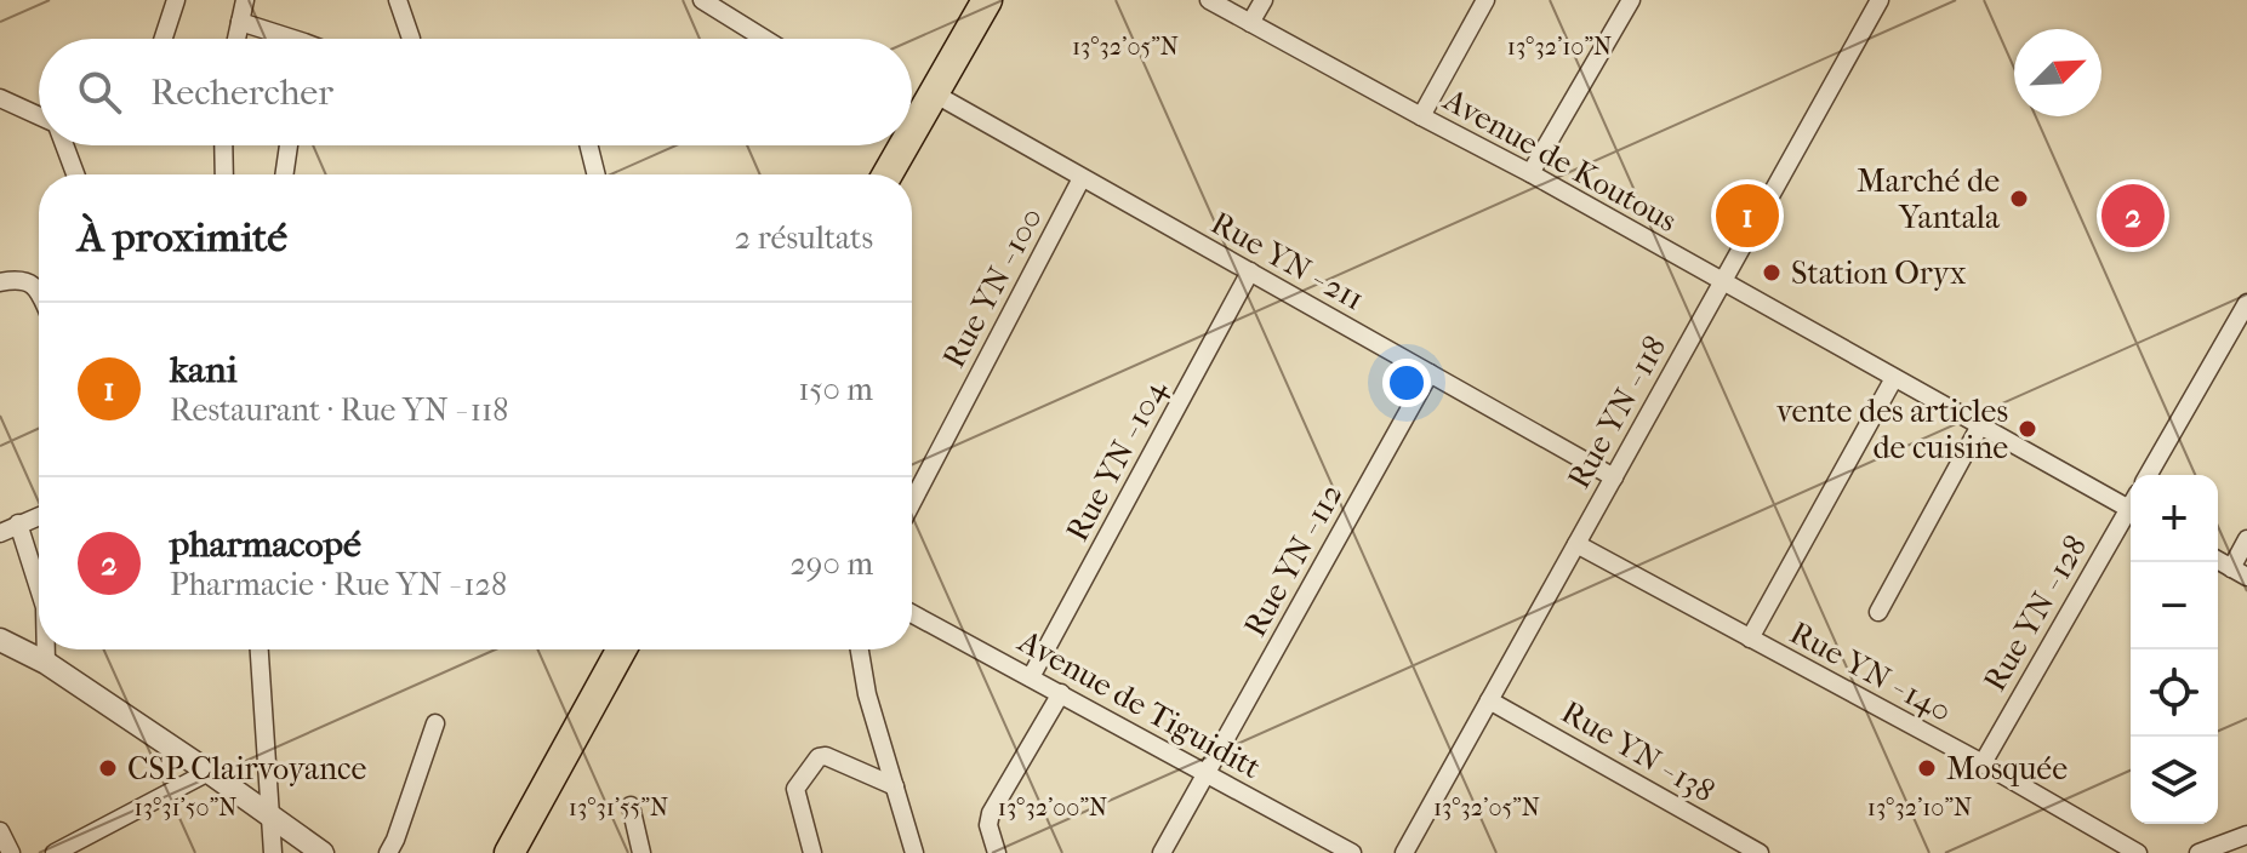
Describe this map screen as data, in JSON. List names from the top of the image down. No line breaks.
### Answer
{"streets":{"street":["Avenue de Koutous","Rue YN - 211","Rue YN - 100","Rue YN - 118","Rue YN - 104","Rue YN - 112","Rue YN - 128","Rue YN - 140","Avenue de Tiguiditt","Rue YN - 138"]},"crossings":[["Avenue de Koutous","Rue YN - 118"],["Rue YN - 211","Rue YN - 100"],["Rue YN - 211","Rue YN - 118"],["Rue YN - 211","Rue YN - 104"],["Rue YN - 211","Rue YN - 112"],["Rue YN - 118","Rue YN - 140"],["Rue YN - 118","Rue YN - 138"],["Rue YN - 104","Avenue de Tiguiditt"],["Rue YN - 112","Avenue de Tiguiditt"],["Rue YN - 128","Rue YN - 140"]],"places":["Marché de Yantala","Station Oryx","vente des articles de cuisine","CSP Clairvoyance","Mosquée"],"north":"top right","page":{"search":"Rechercher","heading":["À proximité","2 résultats"],"pins":["1","2"],"list":[{"mark":"1","name":"kani","note":"Restaurant · Rue YN - 118","value":"150 m"},{"mark":"2","name":"pharmacopé","note":"Pharmacie · Rue YN - 128","value":"290 m"}],"map_buttons":["+","−"]},"coordinates":["13°32'05\"N","13°32'10\"N","13°31'50\"N","13°31'55\"N","13°32'00\"N"]}
